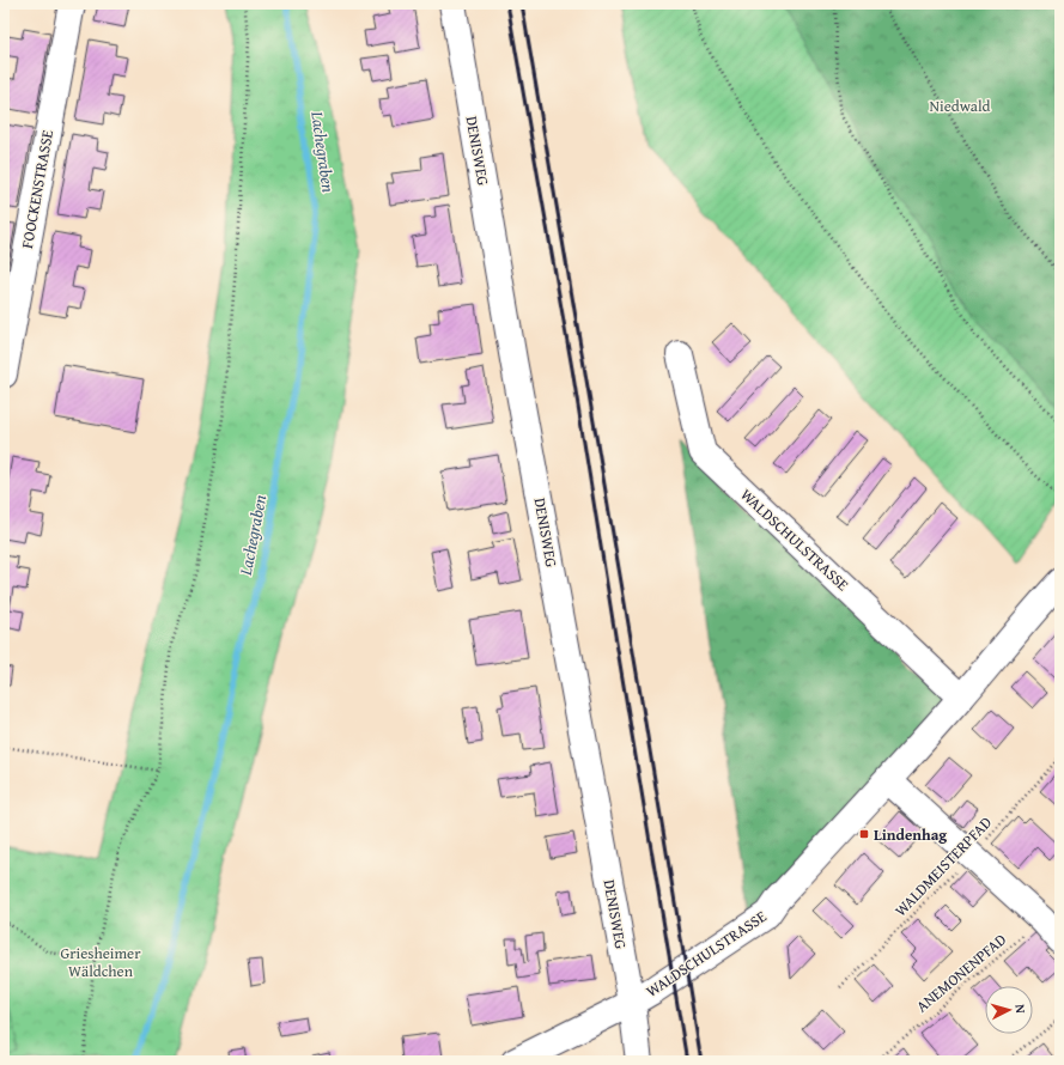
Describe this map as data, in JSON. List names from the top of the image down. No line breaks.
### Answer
{"streets":{"street":["DENISWEG","FOOCKENSTRASSE","WALDSCHULSTRASSE"],"path":["WALDMEISTERPFAD","ANEMONENPFAD"]},"crossings":[["DENISWEG","WALDSCHULSTRASSE"]],"water":["Lachegraben"],"parks":["Niedwald","Griesheimer Wäldchen"],"places":{"transit":["Lindenhag"]},"north":"right"}
